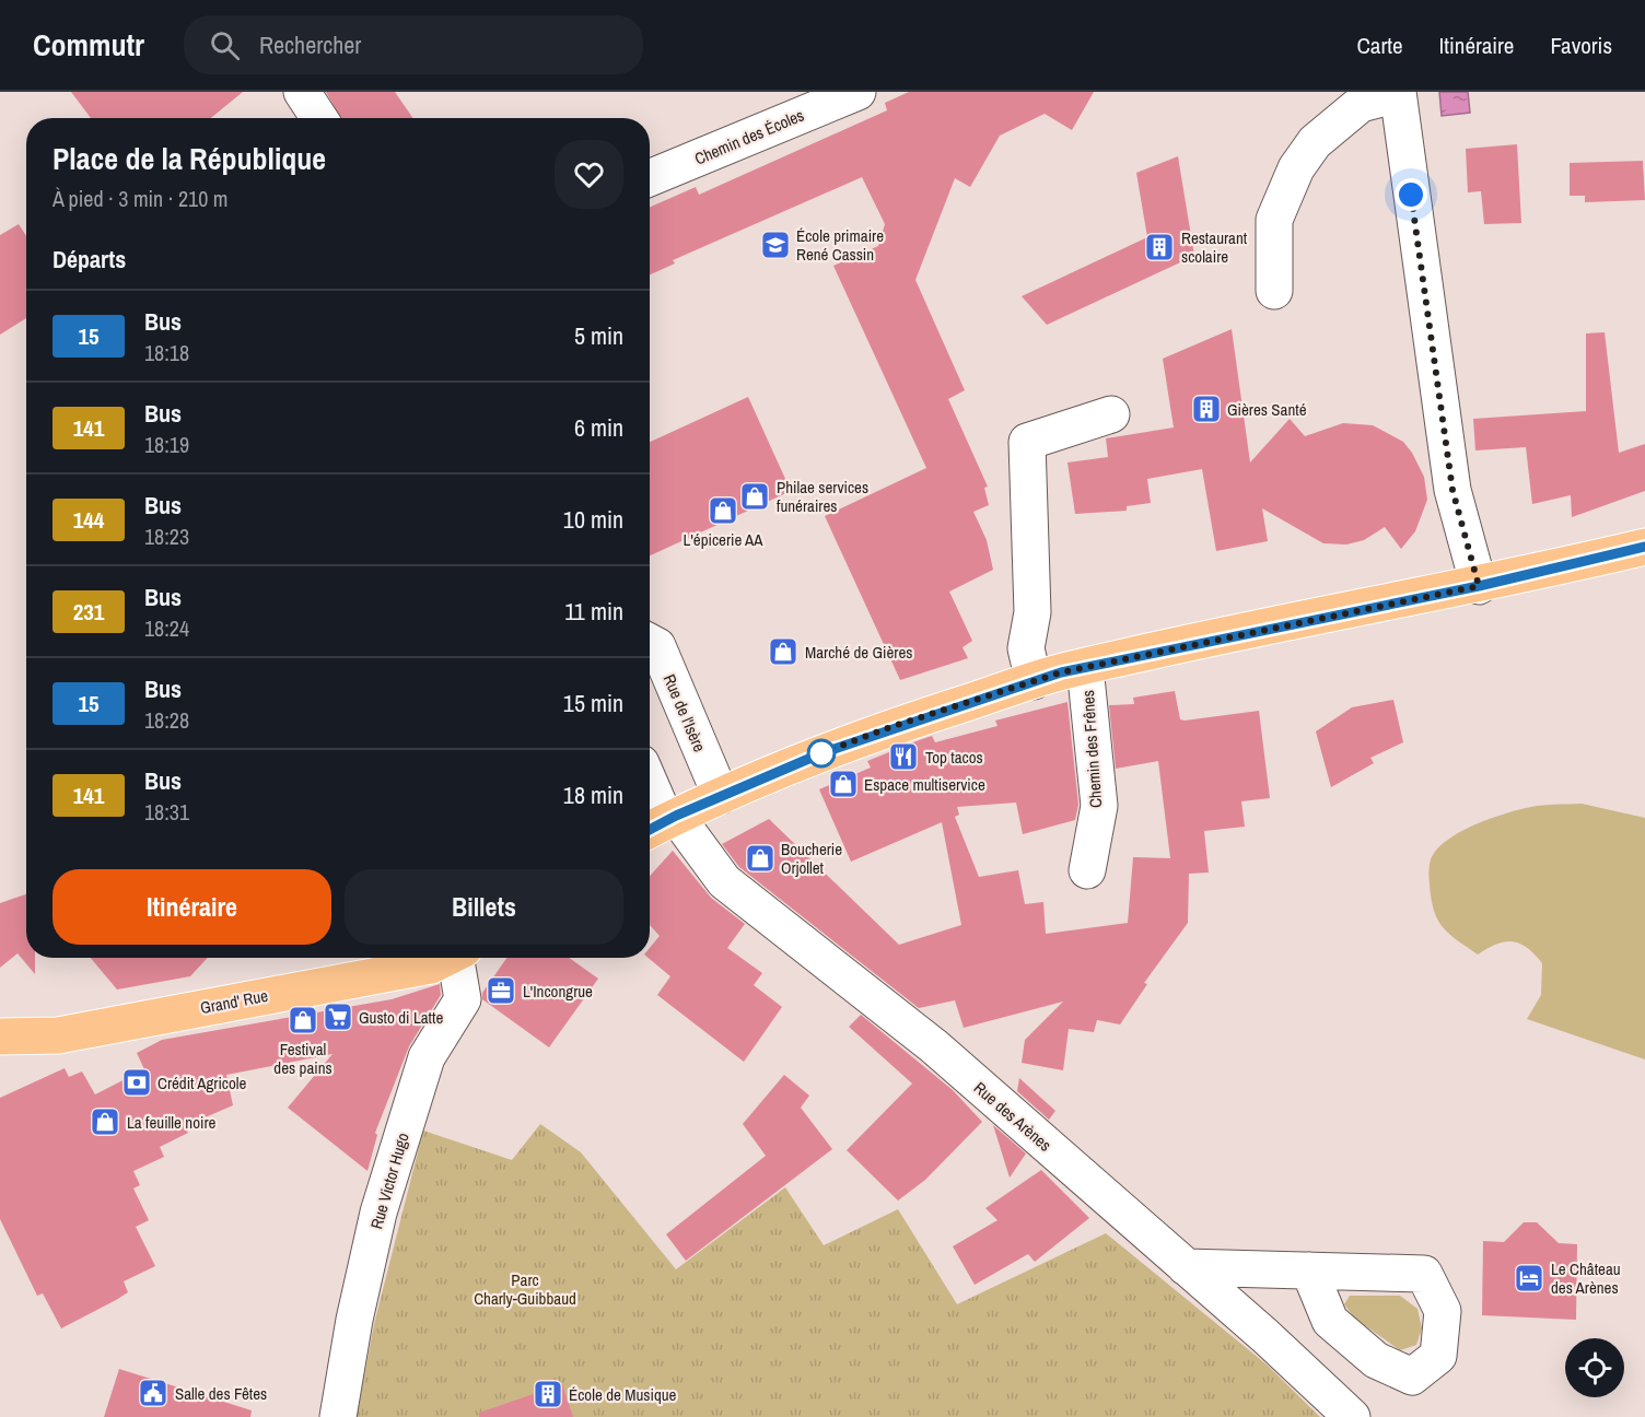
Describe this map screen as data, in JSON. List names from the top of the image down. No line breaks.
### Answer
{"streets":{"main road":["Grand' Rue"],"street":["Chemin des Écoles","Rue de l'Isère","Chemin des Frênes","Rue des Arènes","Rue Victor Hugo"]},"parks":["Parc Charly-Guibbaud"],"places":{"school or university":["École primaire René Cassin"],"building":["Restaurant scolaire","Gières Santé","École de Musique"],"shop":["Philae services funéraires","L'épicerie AA","Marché de Gières","Espace multiservice","Boucherie Orjollet","Festival des pains","La feuille noire"],"restaurant":["Top tacos"],"office":["L'Incongrue"],"supermarket":["Gusto di Latte"],"bank":["Crédit Agricole"],"hotel":["Le Château des Arènes"],"public building":["Salle des Fêtes"]},"lines":["bus line 15"],"page":{"header":"Commutr","search":"Rechercher","nav":["Carte","Itinéraire","Favoris"],"heading":[["Place de la République","À pied · 3 min · 210 m"],"Départs"],"list":[{"mark":"15","name":"Bus","note":"18:18","value":"5 min"},{"mark":"141","name":"Bus","note":"18:19","value":"6 min"},{"mark":"144","name":"Bus","note":"18:23","value":"10 min"},{"mark":"231","name":"Bus","note":"18:24","value":"11 min"},{"mark":"15","name":"Bus","note":"18:28","value":"15 min"},{"mark":"141","name":"Bus","note":"18:31","value":"18 min"}],"buttons":["Itinéraire","Billets"]}}
